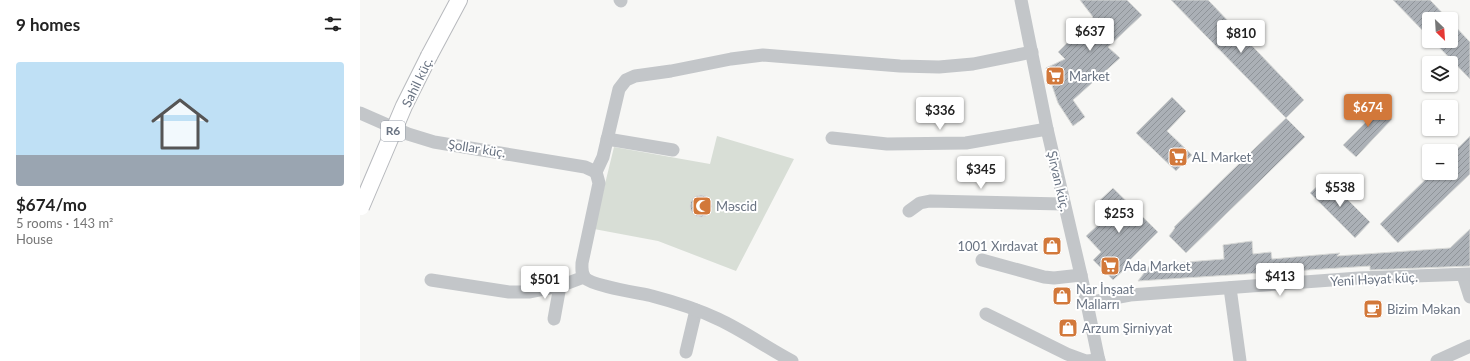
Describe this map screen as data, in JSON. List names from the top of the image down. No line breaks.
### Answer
{"streets":{"main road":["Sahil küç.","R6"],"street":["Şollar küç.","Şirvan küç.","Yeni Həyat küç."]},"crossings":[["Şirvan küç.","Yeni Həyat küç."]],"places":{"supermarket":["Market","AL Market","Ada Market"],"mosque":["Məscid"],"shop":["1001 Xırdavat","Nar İnşaat Mallarrı","Arzum Şirniyyat"],"cafe":["Bizim Məkan"]},"north":"bottom right","page":{"heading":"9 homes","map_buttons":["+","−"],"price":["$637","$810","$674","$336","$345","$538","$253","$413","$501"],"list":[{"name":"$674/mo","note":"5 rooms · 143 m² · House"}]}}
